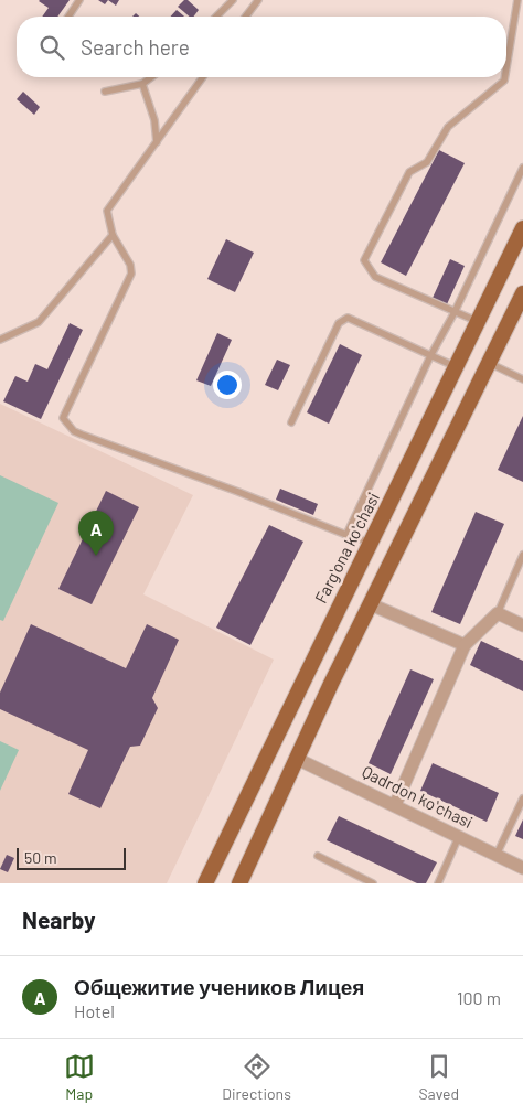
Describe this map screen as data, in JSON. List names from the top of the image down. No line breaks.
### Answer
{"streets":{"main road":["Fargʻona koʻchasi"],"street":["Qadrdon koʻchasi"]},"scale_bar":"50 m","page":{"search":"Search here","pins":"A","scale":"50 m","heading":"Nearby","list":[{"mark":"A","name":"Общежитие учеников Лицея","note":"Hotel","value":"100 m"}],"nav":["Map","Directions","Saved"]}}
